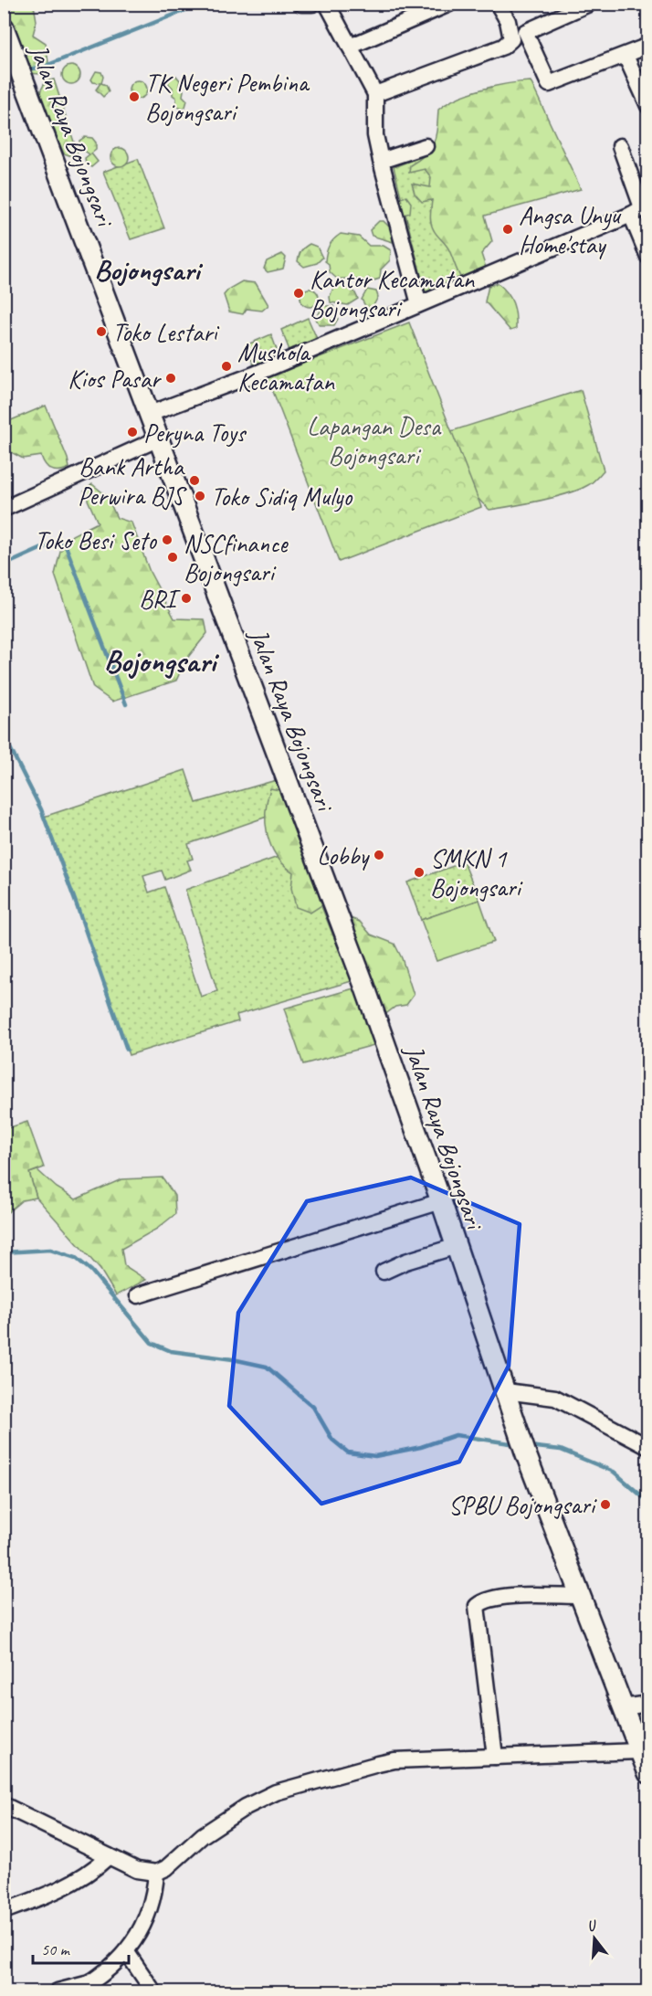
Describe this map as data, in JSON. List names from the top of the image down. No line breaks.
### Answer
{"streets":{"main road":["Jalan Raya Bojongsari"]},"districts":["Bojongsari","Bojongsari"],"parks":["Lapangan Desa Bojongsari"],"places":["TK Negeri Pembina Bojongsari","Angsa Unyu Home'stay","Kantor Kecamatan Bojongsari","Toko Lestari","Mushola Kecamatan","Kios Pasar","Peryna Toys","Bank Artha Perwira BJS","Toko Sidiq Mulyo","Toko Besi Seto","NSCfinance Bojongsari","BRI","Lobby","SMKN 1 Bojongsari","SPBU Bojongsari"],"scale_bar":"50 m","north":"top"}
